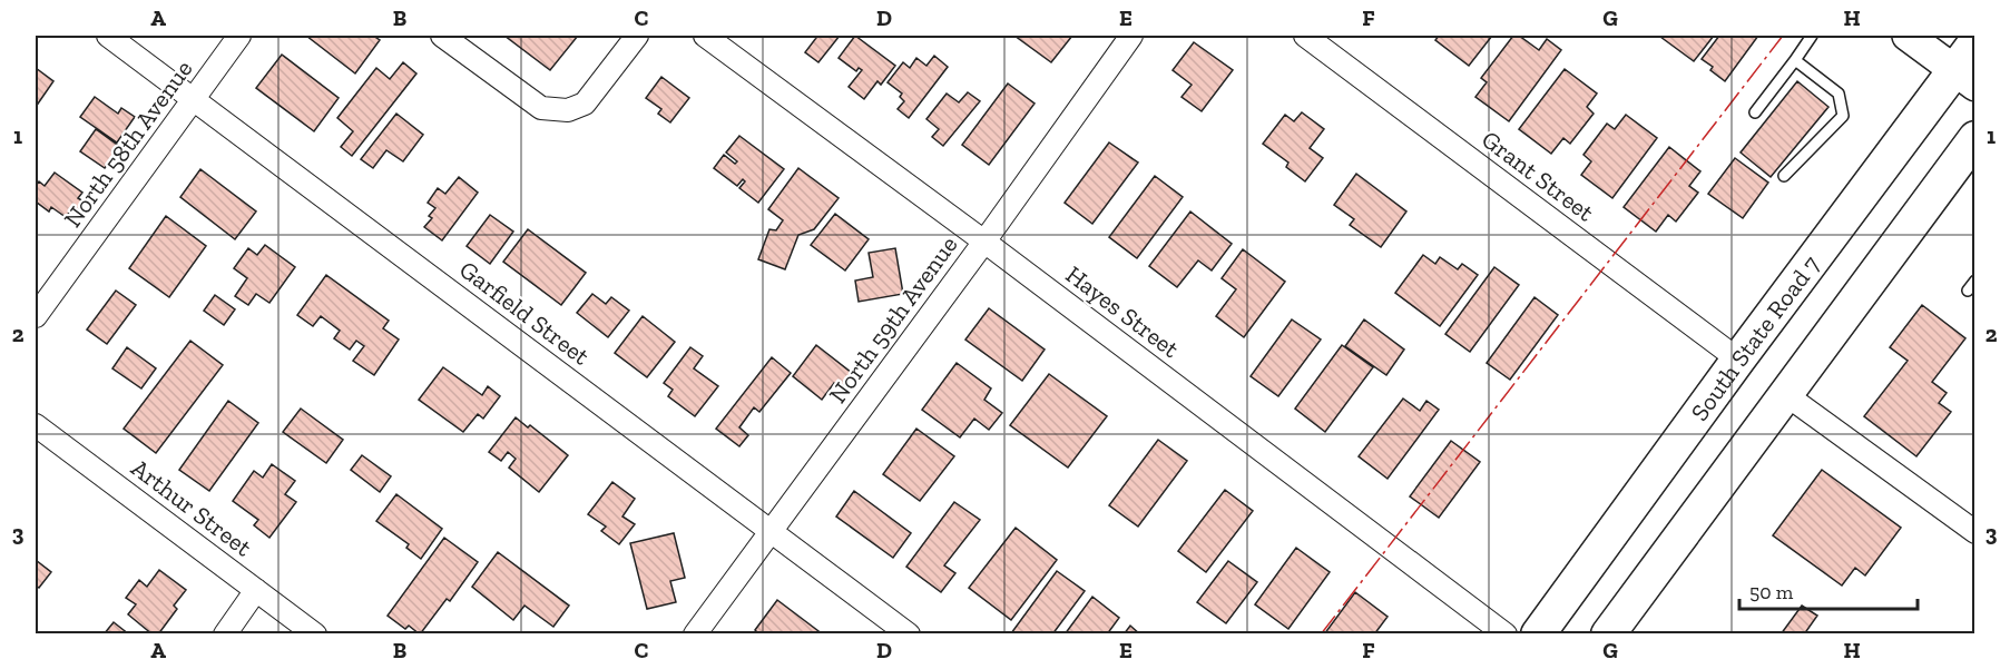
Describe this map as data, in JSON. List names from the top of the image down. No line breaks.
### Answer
{"streets":{"main road":["South State Road 7"],"street":["North 58th Avenue","Grant Street","Hayes Street","Garfield Street","North 59th Avenue","Arthur Street"]},"crossings":[["North 58th Avenue","Garfield Street"],["Grant Street","South State Road 7"],["Hayes Street","North 59th Avenue"],["Garfield Street","North 59th Avenue"]],"scale_bar":"50 m","grid":{"columns":["A","B","C","D","E","F","G","H"],"rows":["1","2","3"]}}
